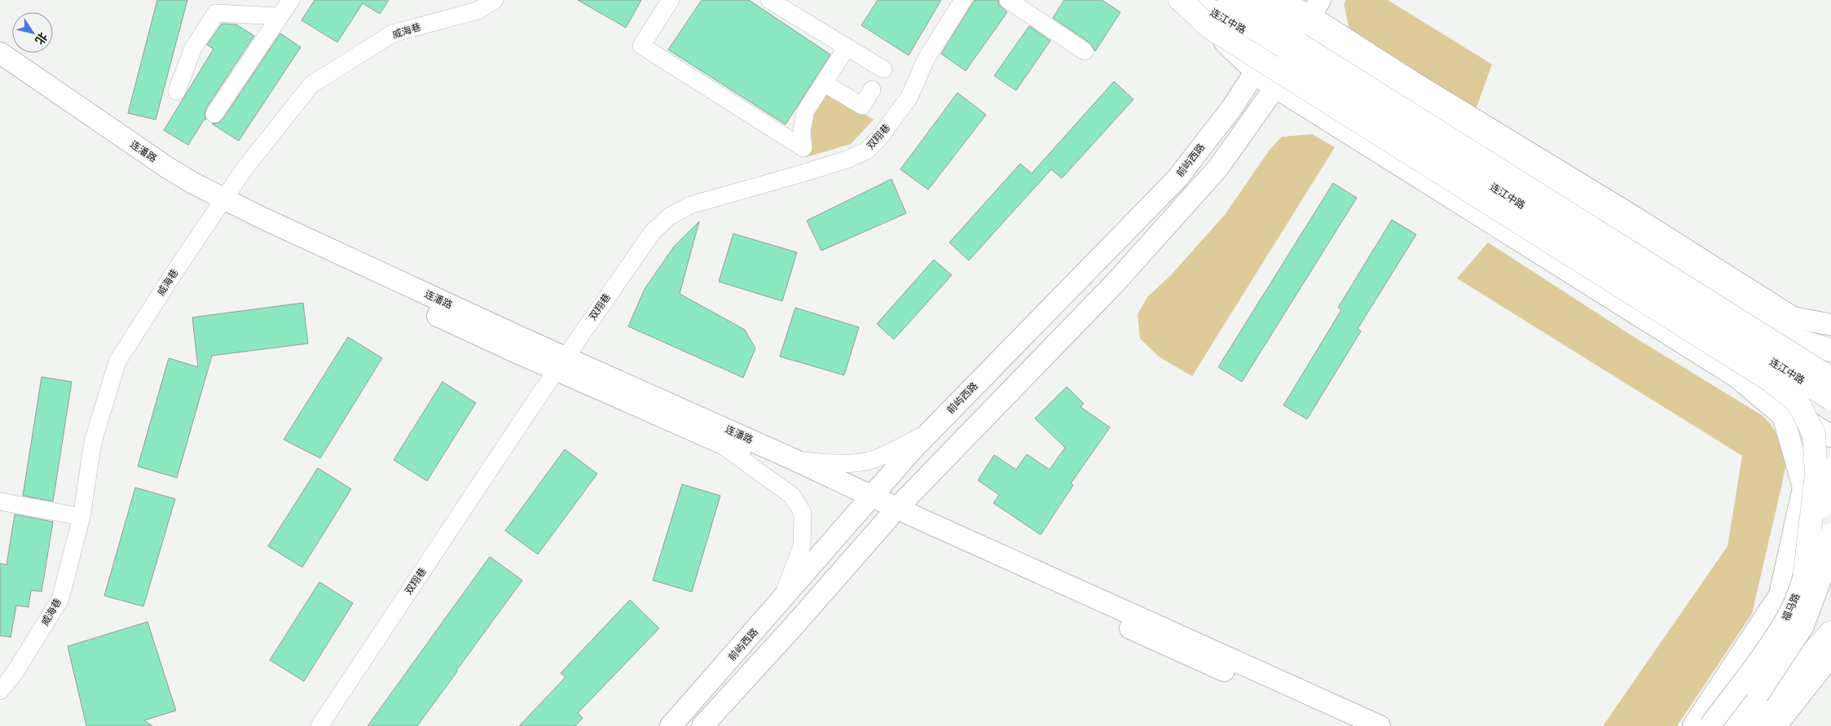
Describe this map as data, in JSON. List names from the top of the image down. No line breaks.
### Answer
{"streets":{"highway":["连江中路"],"main road":["连潘路","前屿西路","福马路"],"street":["威海巷","双翔巷"]},"crossings":[["威海巷","连潘路"],["双翔巷","连潘路"],["连潘路","前屿西路"]],"north":"bottom right"}
